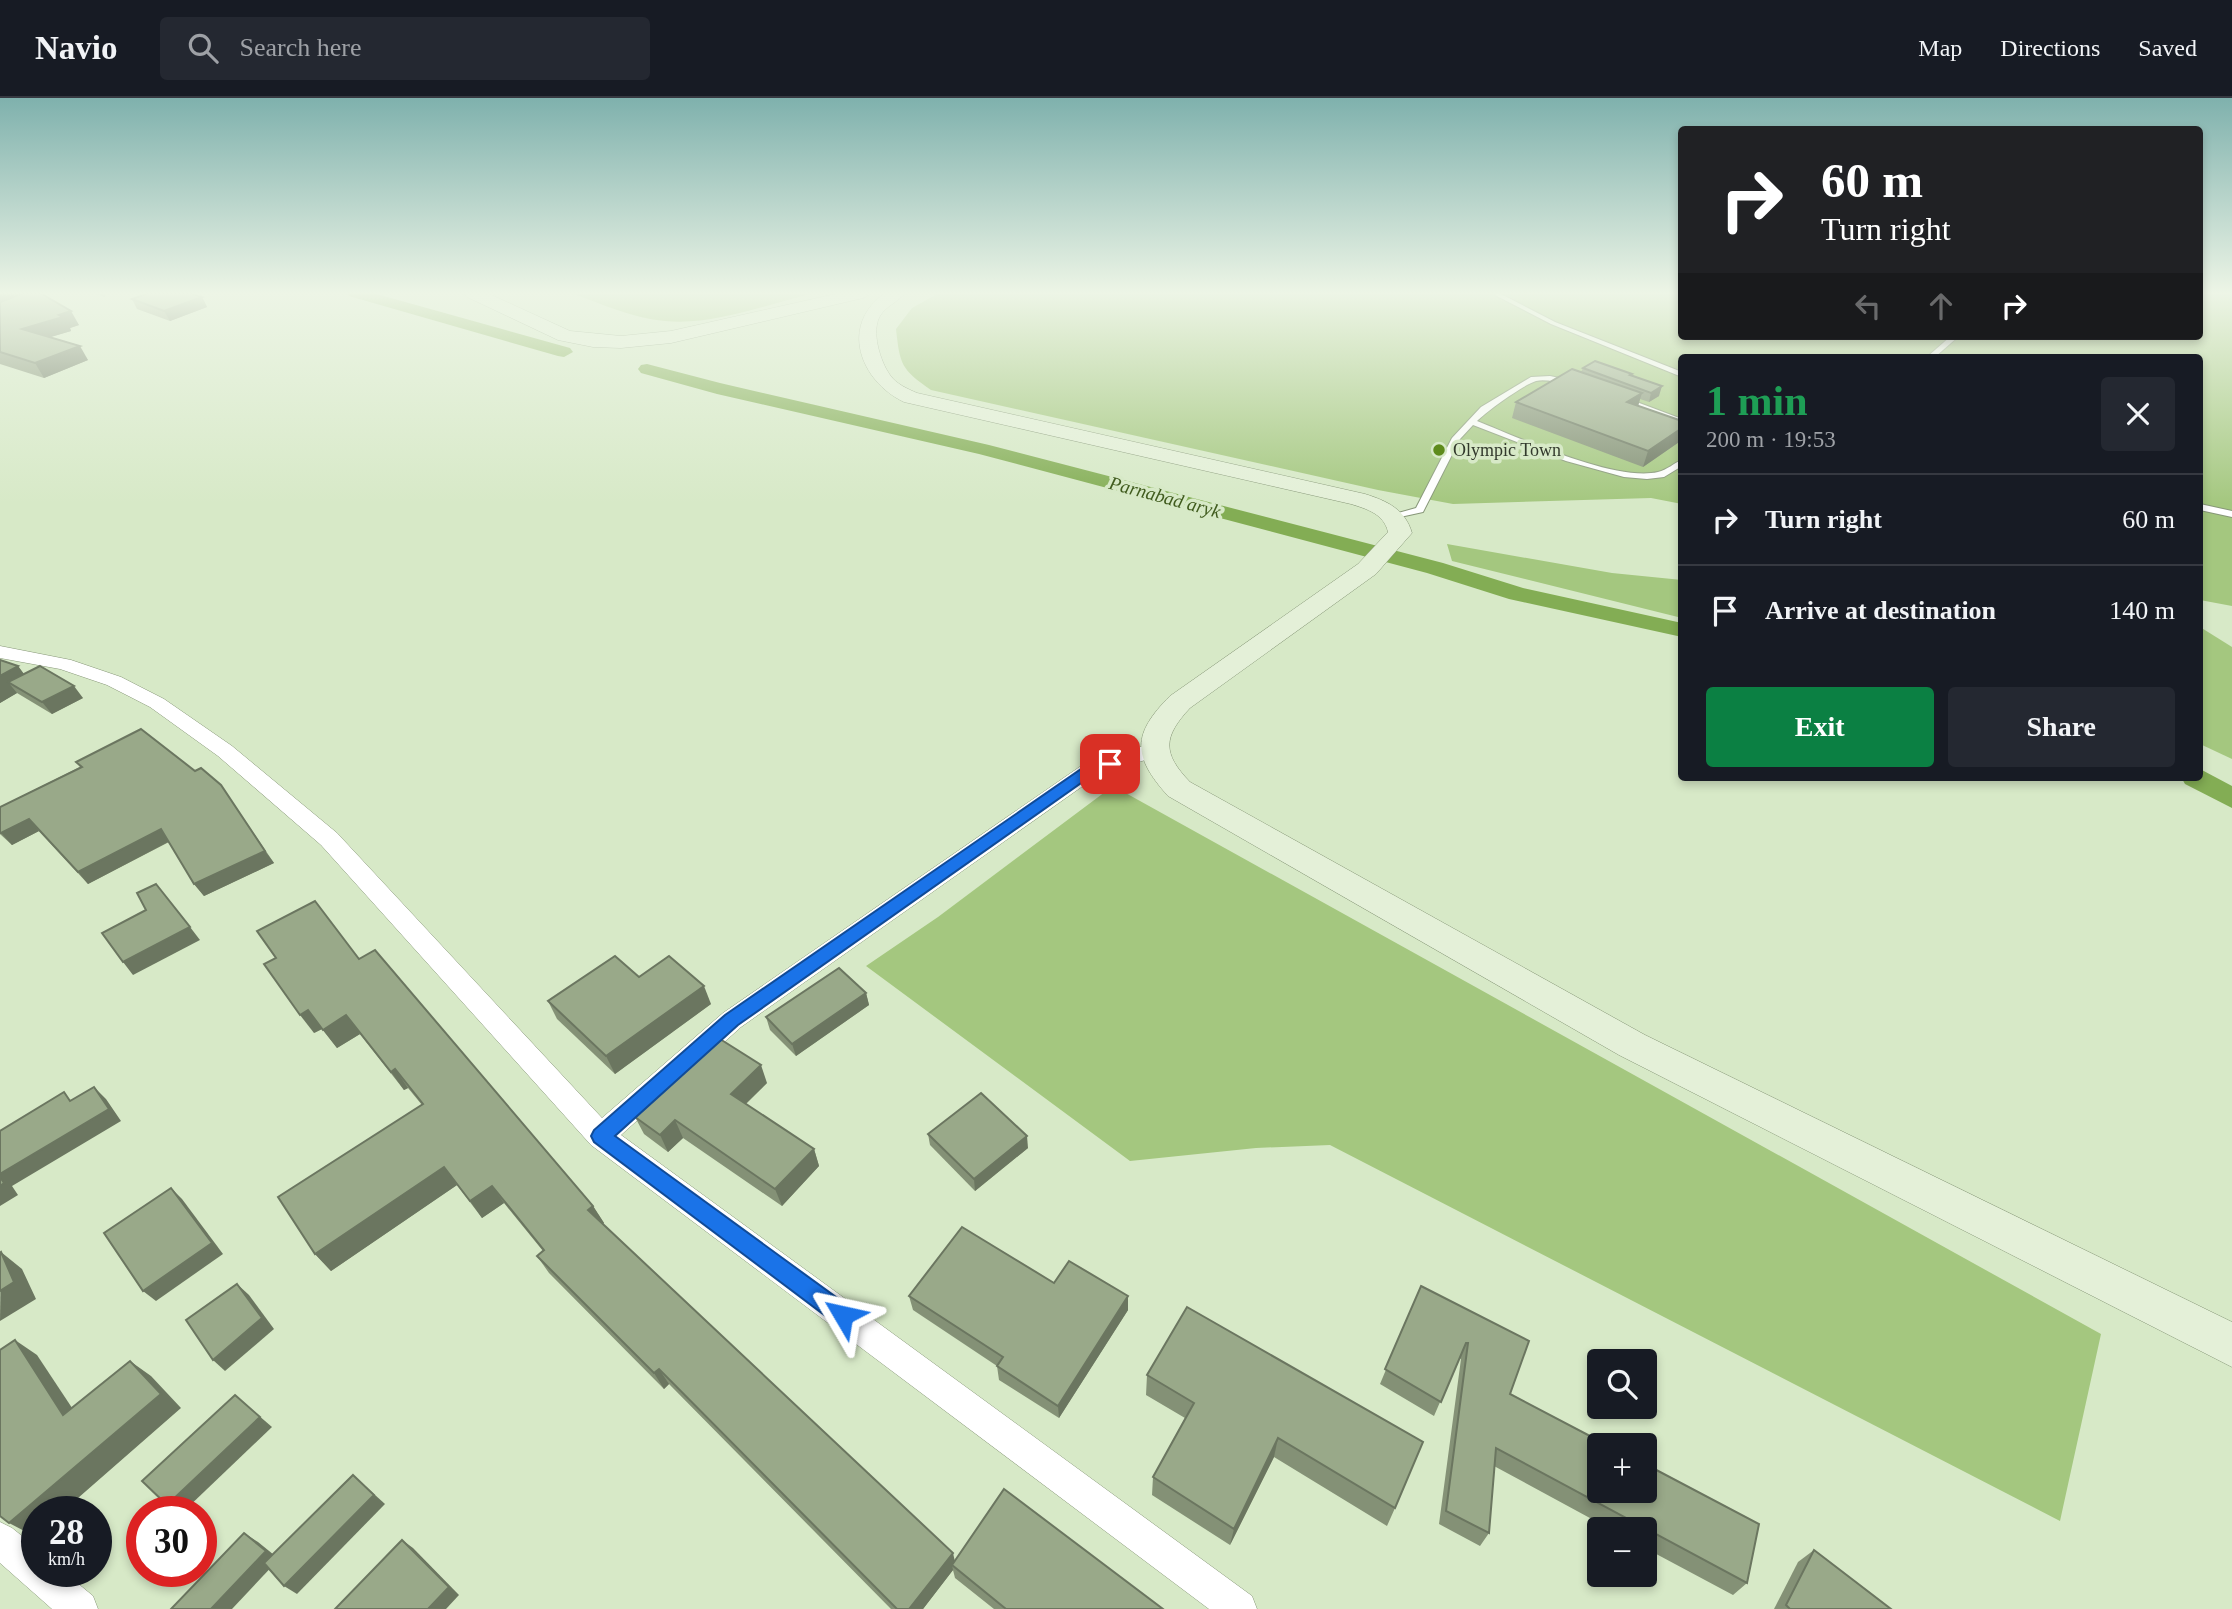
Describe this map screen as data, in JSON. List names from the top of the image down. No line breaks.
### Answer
{"water":["Parnabad aryk"],"places":["Olympic Town"],"page":{"header":"Navio","search":"Search here","nav":["Map","Directions","Saved"],"turn":["60 m","Turn right"],"heading":["1 min","200 m · 19:53"],"list":[{"name":"Turn right","value":"60 m"},{"name":"Arrive at destination","value":"140 m"}],"buttons":["Exit","Share"],"map_buttons":["+","−"],"speed":"28 km/h","limit":"30"}}
